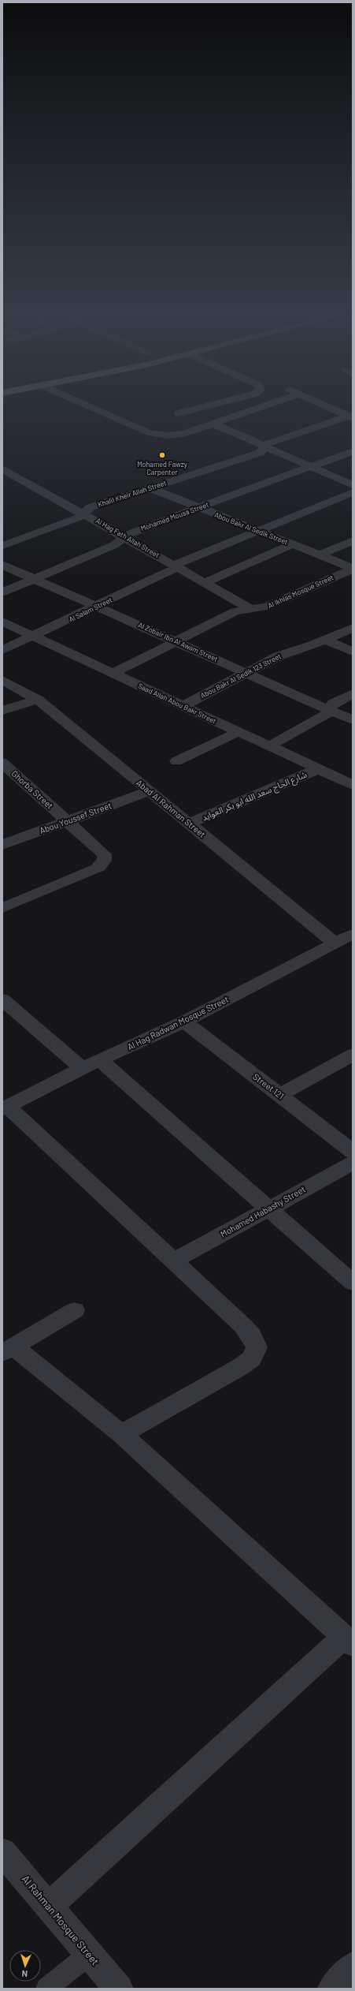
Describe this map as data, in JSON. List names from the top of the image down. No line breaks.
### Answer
{"streets":{"street":["Khalil Kheir Allah Street","Mohamed Mousa Street","Abou Bakr Al Sedik Street","Al Hag Fath Allah Street","Al Ikhlas Mosque Street","Al Salam Street","Al Zobair Ibn Al Awam Street","Abou Bakr Al Sedik 123 Street","Saad Allah Abou Bakr Street","Ghorba Street","شارع الحاج سعد الله ابو بكر العوايد","Abad Al Rahman Street","Abou Youssef Street","Al Hag Radwan Mosque Street","Street 121","Mohamed Habashy Street","Al Rahman Mosque Street"]},"crossings":[["Khalil Kheir Allah Street","Abou Bakr Al Sedik Street"],["Khalil Kheir Allah Street","Al Hag Fath Allah Street"],["Mohamed Mousa Street","Abou Bakr Al Sedik Street"],["Mohamed Mousa Street","Al Hag Fath Allah Street"],["Mohamed Mousa Street","Al Zobair Ibn Al Awam Street"],["Abou Bakr Al Sedik Street","Al Ikhlas Mosque Street"],["Abou Bakr Al Sedik Street","Al Salam Street"],["Al Hag Fath Allah Street","Al Ikhlas Mosque Street"],["Al Hag Fath Allah Street","Al Salam Street"],["Al Ikhlas Mosque Street","Al Zobair Ibn Al Awam Street"],["Al Ikhlas Mosque Street","Saad Allah Abou Bakr Street"],["Al Salam Street","Al Zobair Ibn Al Awam Street"],["Al Salam Street","Saad Allah Abou Bakr Street"],["Al Zobair Ibn Al Awam Street","Abou Bakr Al Sedik 123 Street"],["Abou Bakr Al Sedik 123 Street","Saad Allah Abou Bakr Street"],["Saad Allah Abou Bakr Street","شارع الحاج سعد الله ابو بكر العوايد"],["Ghorba Street","Abou Youssef Street"],["شارع الحاج سعد الله ابو بكر العوايد","Abad Al Rahman Street"],["Abad Al Rahman Street","Abou Youssef Street"],["Abad Al Rahman Street","Al Hag Radwan Mosque Street"],["Al Hag Radwan Mosque Street","Street 121"]],"places":["Mohamed Fawzy Carpenter"],"north":"bottom"}
